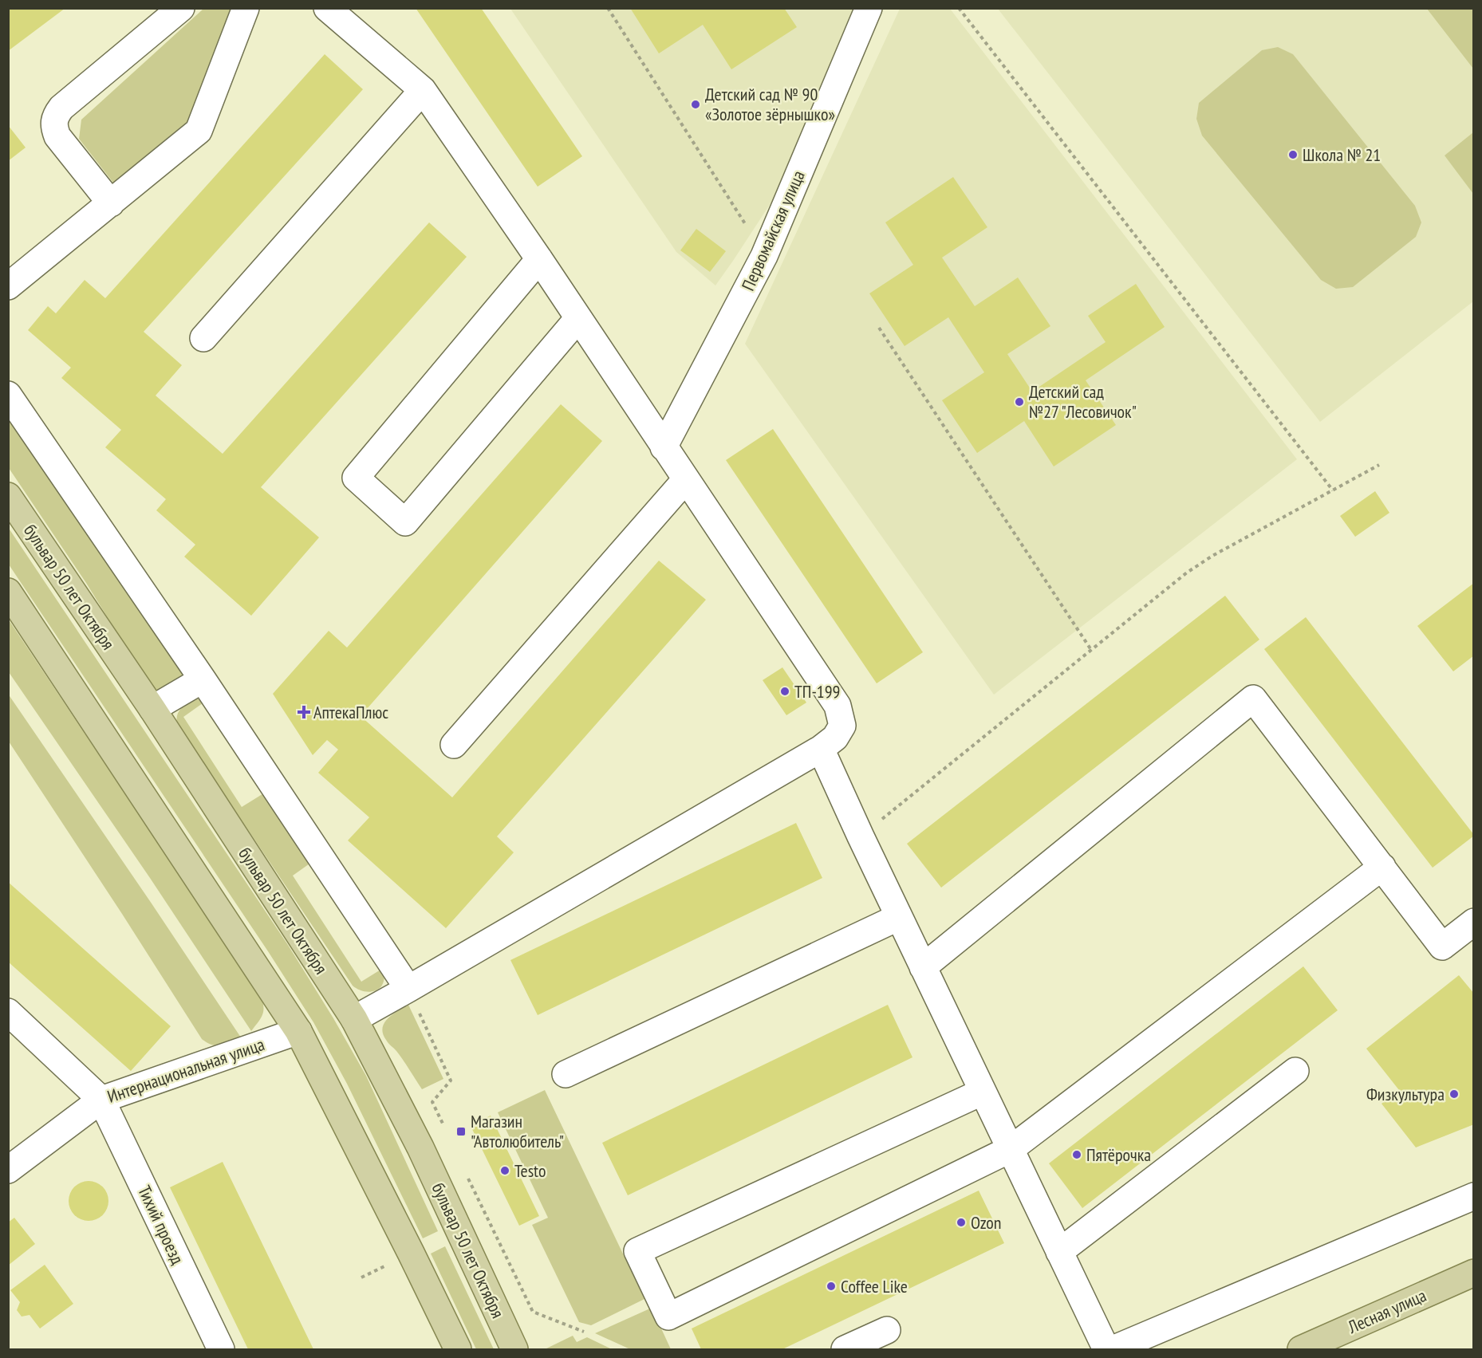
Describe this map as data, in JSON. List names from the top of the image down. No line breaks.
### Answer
{"streets":{"main road":["бульвар 50 лет Октября","Лесная улица"],"street":["Первомайская улица","Интернациональная улица","Тихий проезд"]},"crossings":[["Интернациональная улица","Тихий проезд"]],"places":{"other":["Детский сад № 90 «Золотое зёрнышко»","Школа № 21","Детский сад №27 \"Лесовичок\"","ТП-199","Физкультура","Пятёрочка","Testo","Ozon","Coffee Like"],"health":["АптекаПлюс"],"transit":["Магазин \"Автолюбитель\""]}}
